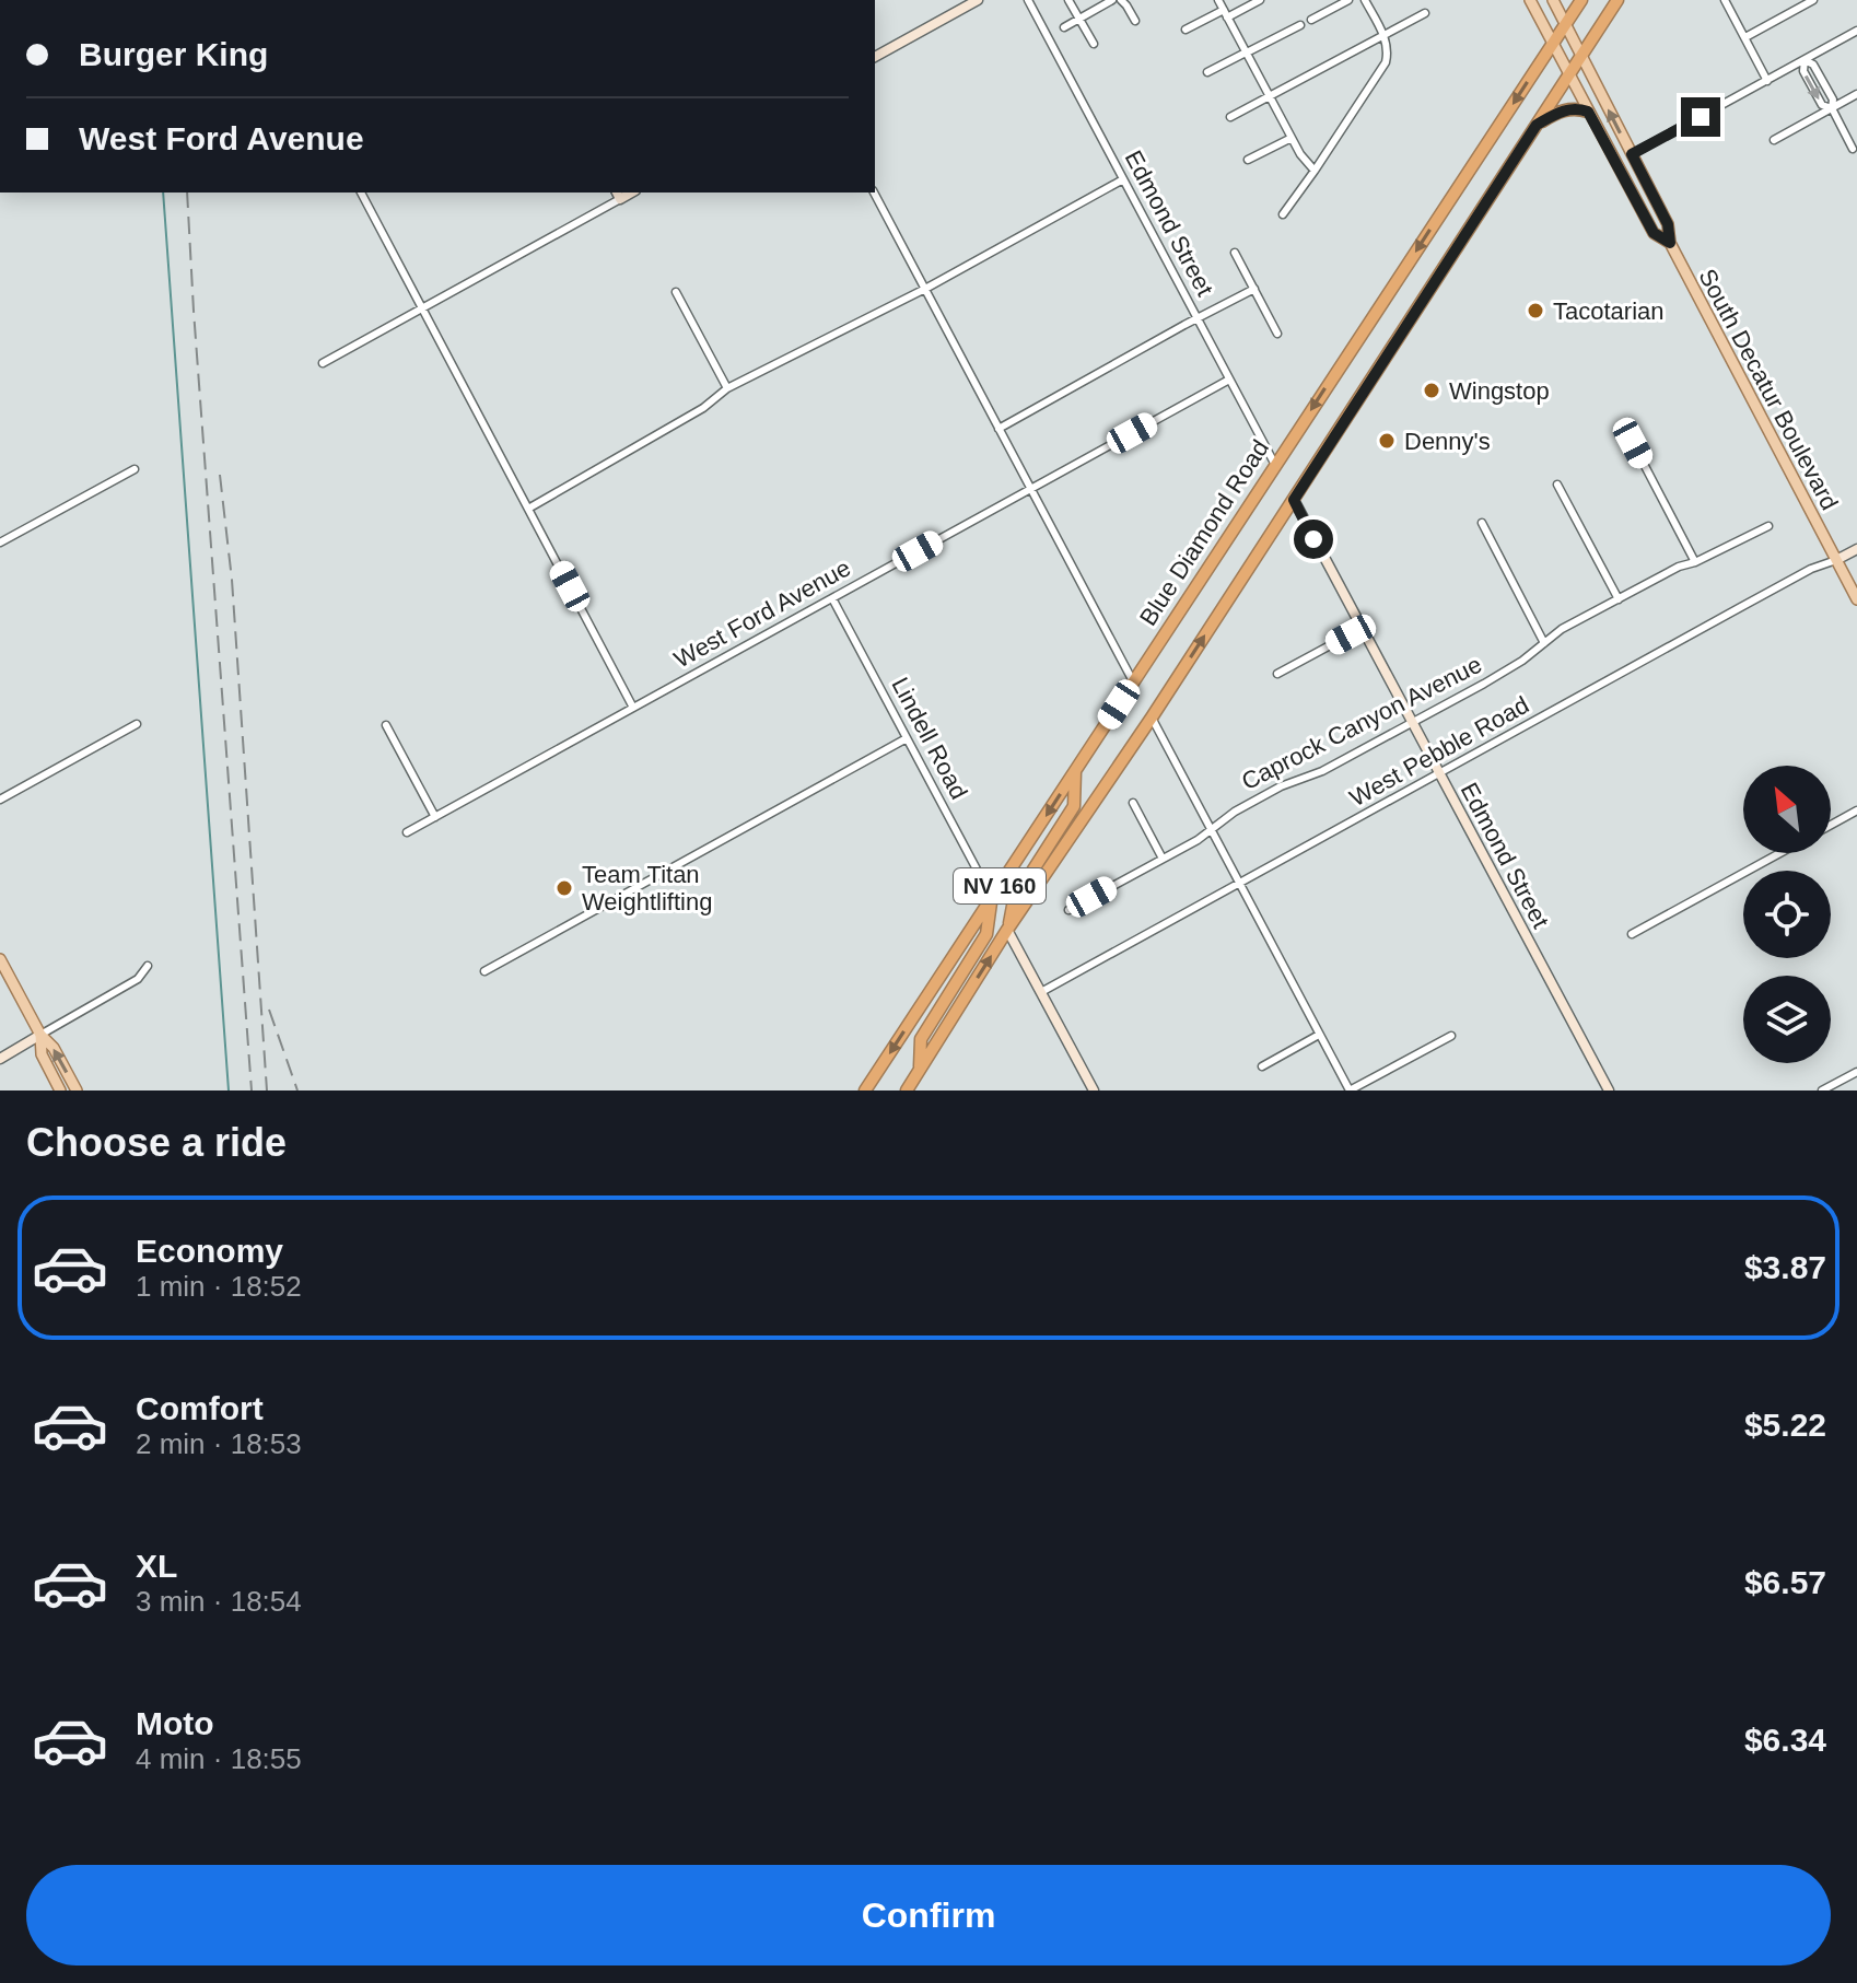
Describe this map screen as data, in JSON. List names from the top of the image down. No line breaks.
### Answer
{"streets":{"highway":["Blue Diamond Road","NV 160"],"main road":["South Decatur Boulevard"],"street":["Edmond Street","West Ford Avenue","Caprock Canyon Avenue","Lindell Road","West Pebble Road"]},"crossings":[["Edmond Street","Blue Diamond Road"],["Edmond Street","West Ford Avenue"],["Edmond Street","Caprock Canyon Avenue"],["Edmond Street","West Pebble Road"],["Edmond Street","NV 160"],["South Decatur Boulevard","Blue Diamond Road"],["South Decatur Boulevard","West Pebble Road"],["South Decatur Boulevard","NV 160"],["Blue Diamond Road","Lindell Road"],["West Ford Avenue","Lindell Road"]],"places":["Tacotarian","Wingstop","Denny's","Team Titan Weightlifting"],"north":"top left","page":{"banner":["Burger King","West Ford Avenue"],"heading":"Choose a ride","list":[{"name":"Economy","note":"1 min · 18:52","value":"$3.87"},{"name":"Comfort","note":"2 min · 18:53","value":"$5.22"},{"name":"XL","note":"3 min · 18:54","value":"$6.57"},{"name":"Moto","note":"4 min · 18:55","value":"$6.34"}],"buttons":"Confirm"}}
